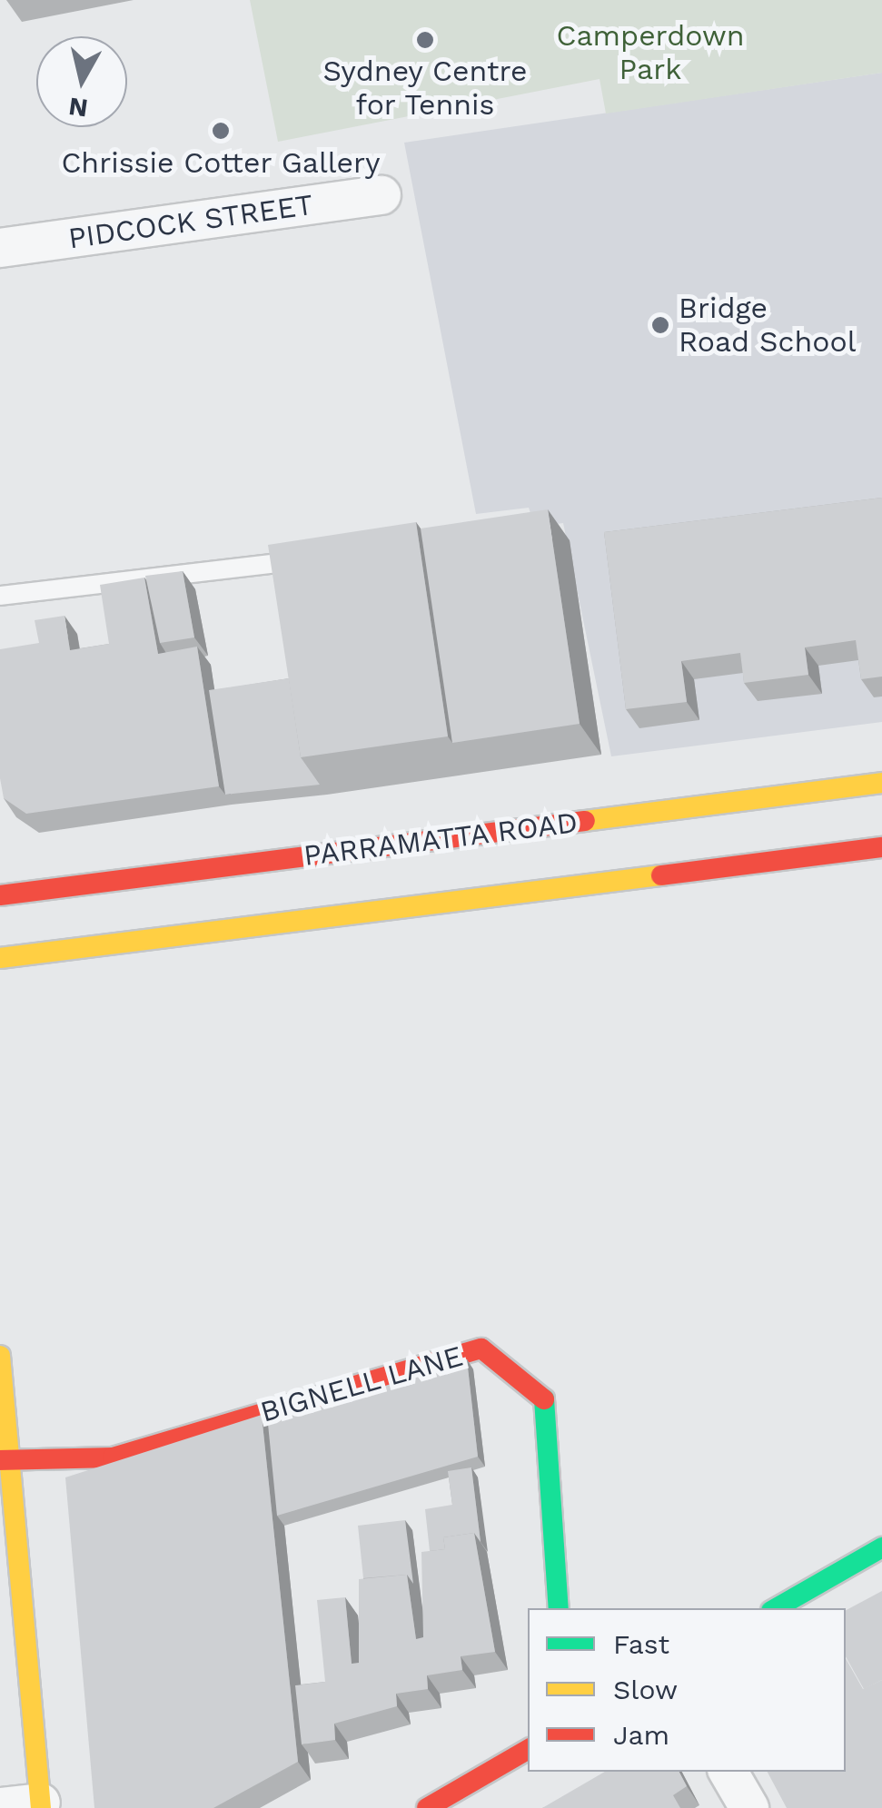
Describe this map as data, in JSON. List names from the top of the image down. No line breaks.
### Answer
{"streets":{"main road":["PARRAMATTA ROAD","BIGNELL LANE"],"street":["PIDCOCK STREET"]},"parks":["Camperdown Park"],"places":["Sydney Centre for Tennis","Chrissie Cotter Gallery","Bridge Road School"],"legend":["Fast","Slow","Jam"],"north":"bottom"}
